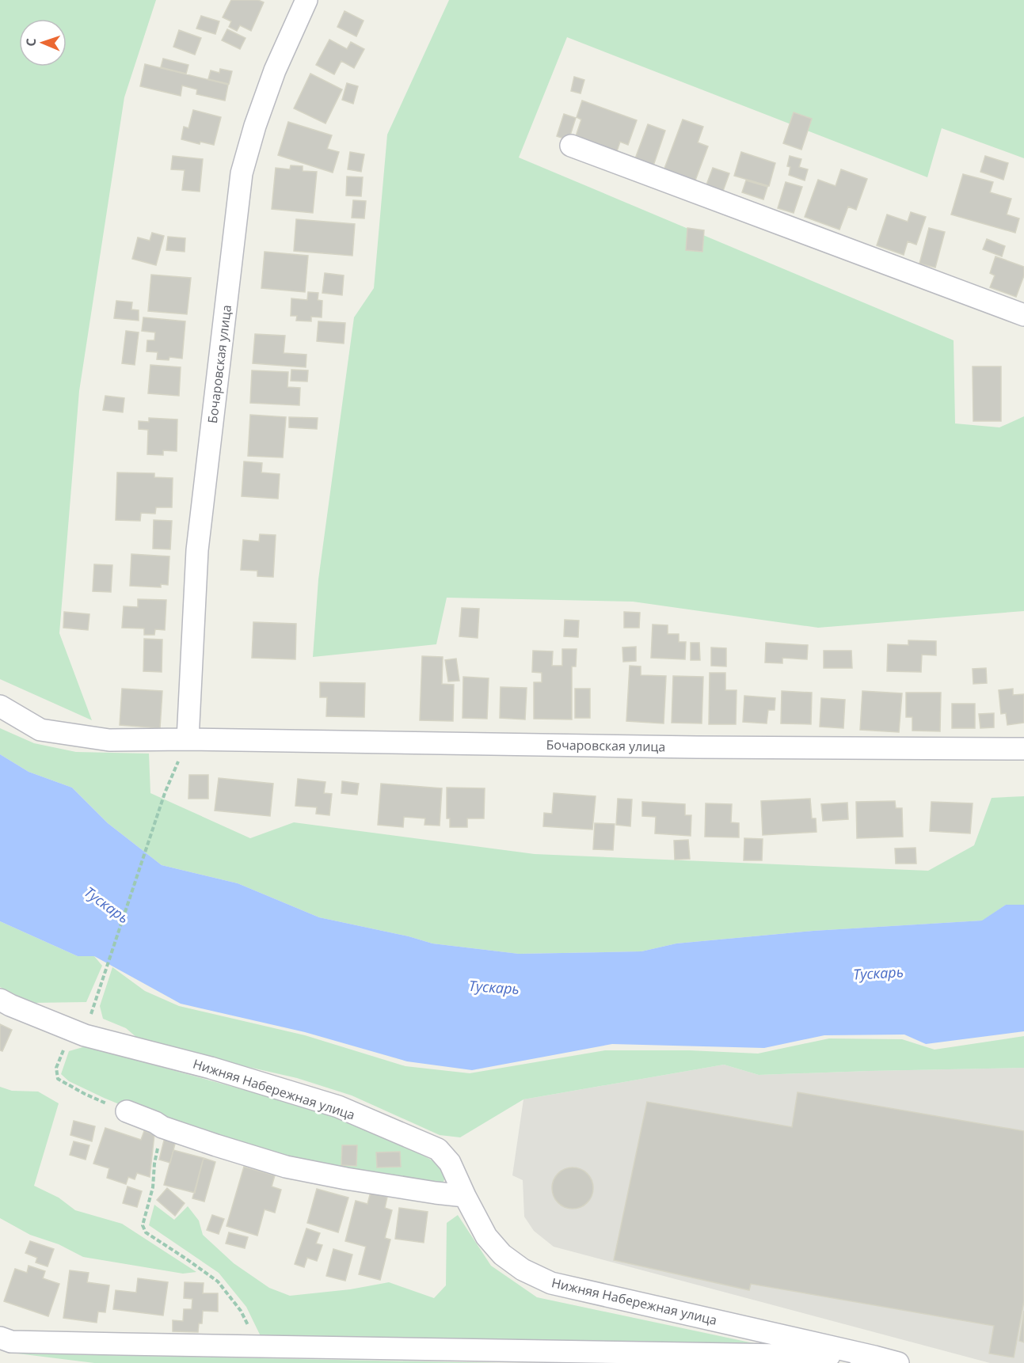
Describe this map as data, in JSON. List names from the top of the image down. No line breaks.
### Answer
{"streets":{"street":["Бочаровская улица","Нижняя Набережная улица"]},"water":["Тускарь"],"north":"left"}
